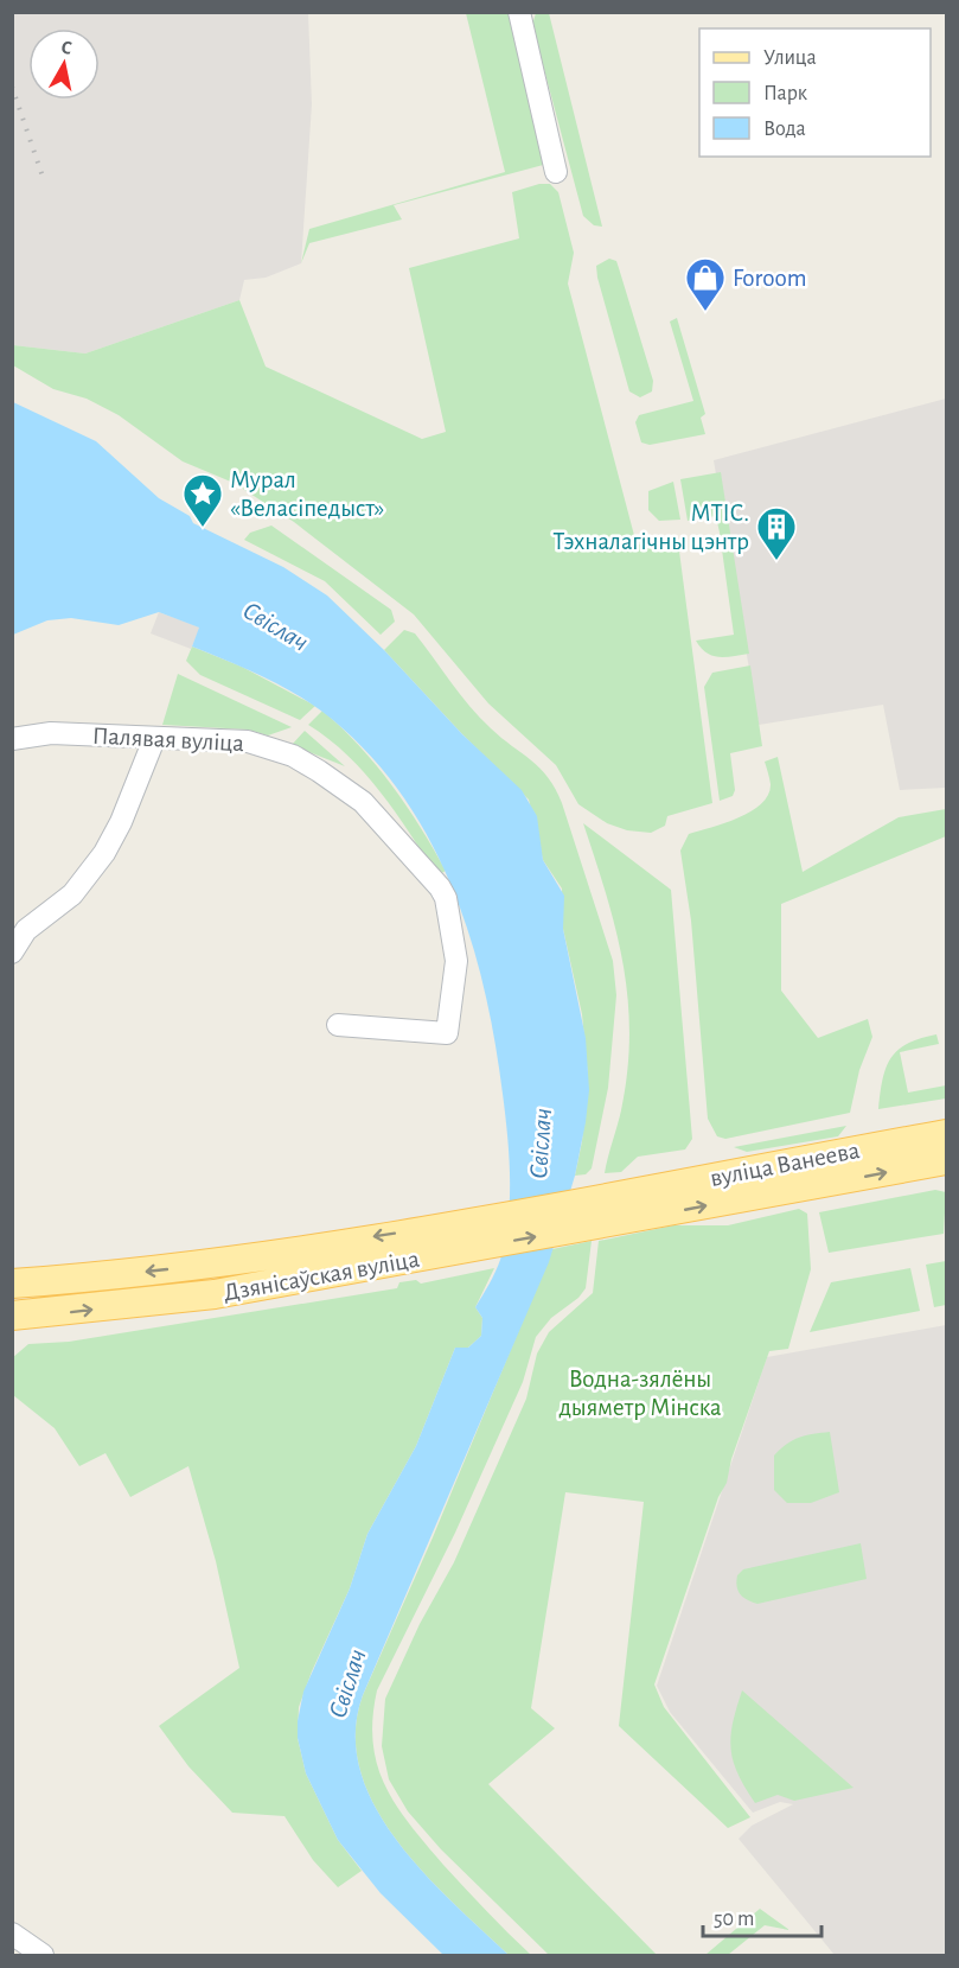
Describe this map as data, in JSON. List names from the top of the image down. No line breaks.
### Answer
{"streets":{"main road":["вуліца Ванеева","Дзянісаўская вуліца"],"street":["Палявая вуліца"]},"crossings":[["вуліца Ванеева","Дзянісаўская вуліца"]],"water":["Свіслач"],"parks":["Водна-зялёны дыяметр Мінска"],"places":{"shop":["Foroom"],"place":["Мурал «Веласіпедыст»"],"building":["МТІС. Тэхналагічны цэнтр"]},"legend":["Улица","Парк","Вода"],"scale_bar":"50 m","north":"top"}
